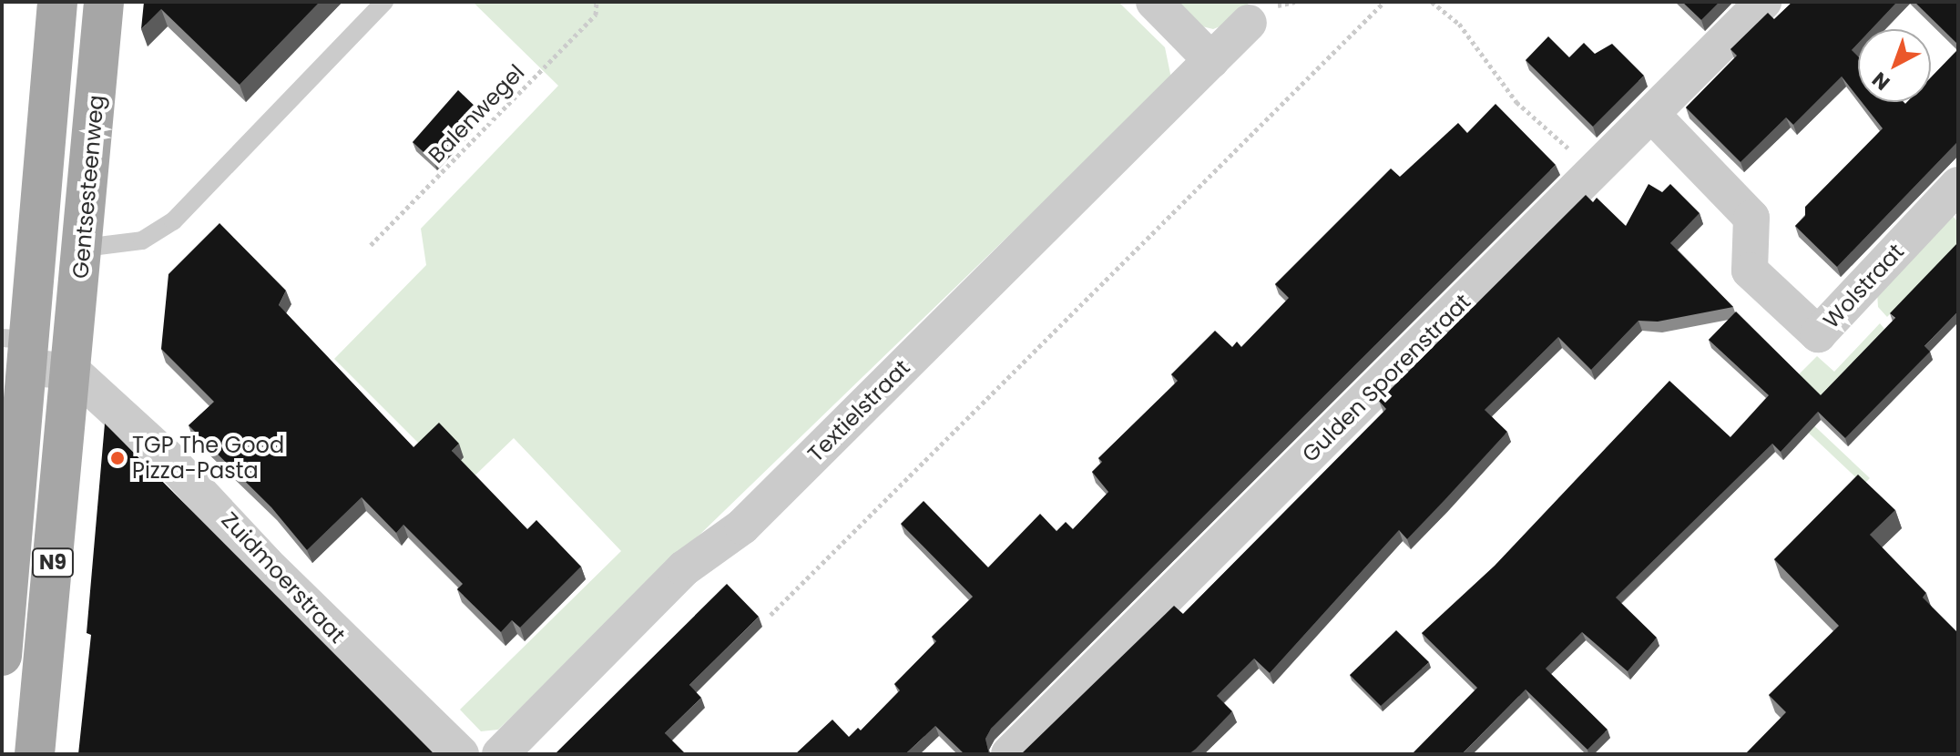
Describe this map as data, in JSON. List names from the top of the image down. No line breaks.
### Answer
{"streets":{"main road":["Gentsesteenweg","N9"],"street":["Wolstraat","Gulden Sporenstraat","Textielstraat","Zuidmoerstraat"],"path":["Balenwegel"]},"crossings":[["Gentsesteenweg","N9"],["Gentsesteenweg","Zuidmoerstraat"],["Wolstraat","Gulden Sporenstraat"],["N9","Zuidmoerstraat"]],"places":["TGP The Good Pizza-Pasta"],"north":"bottom left"}
